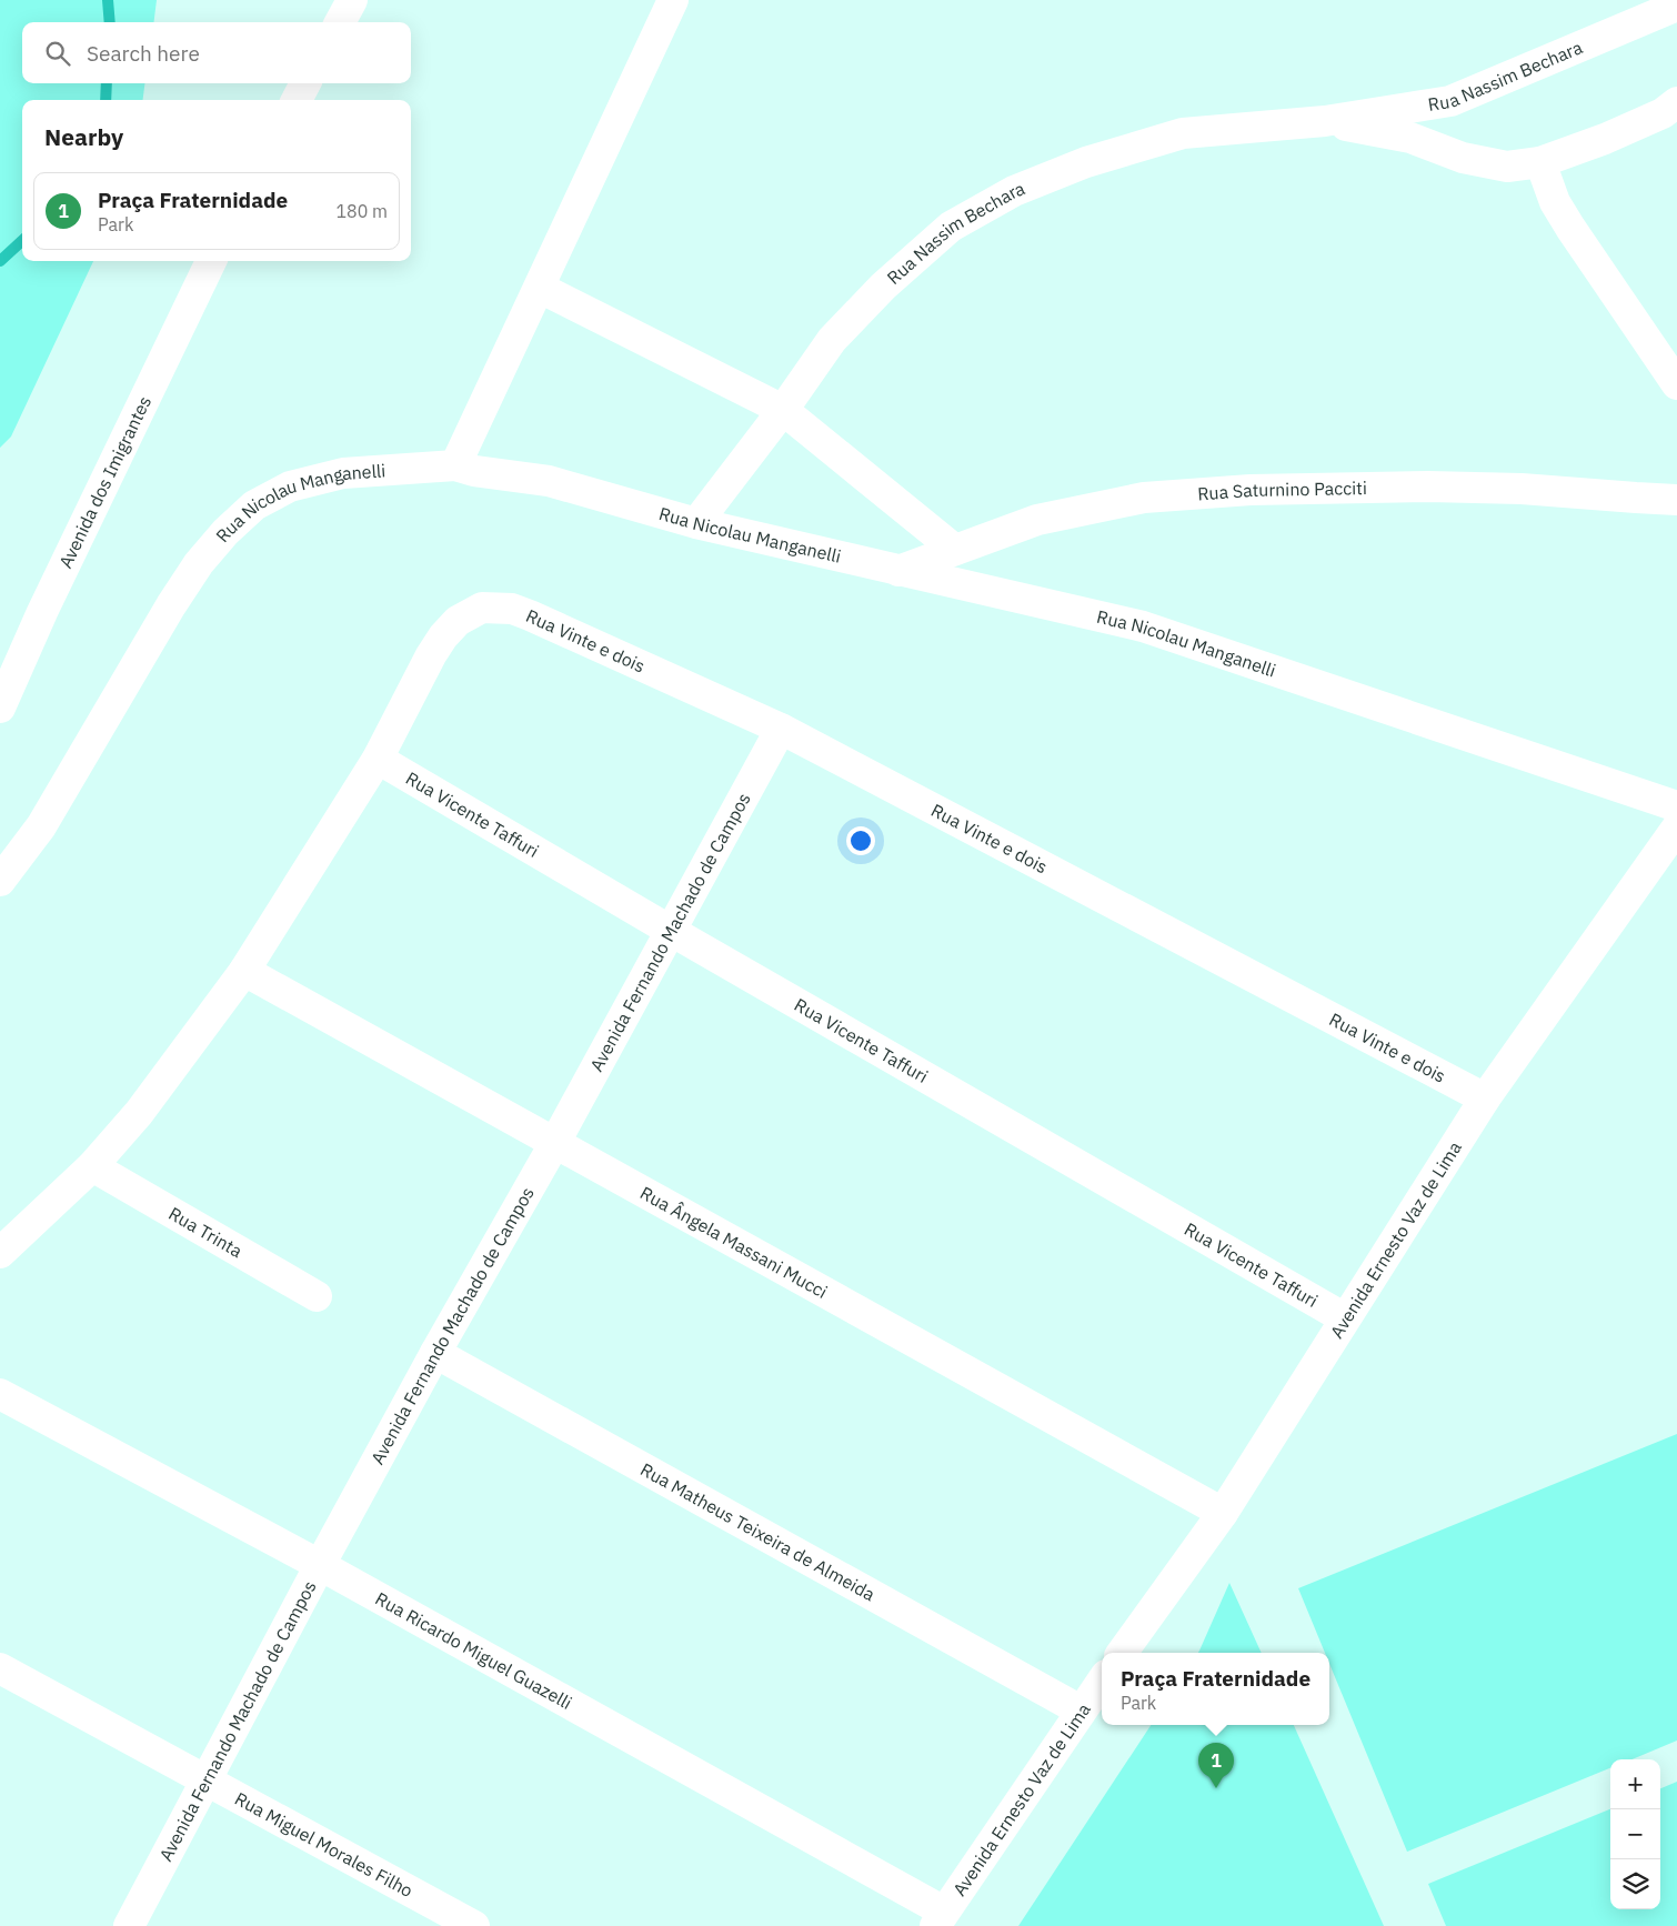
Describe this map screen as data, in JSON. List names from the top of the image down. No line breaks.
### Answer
{"streets":{"street":["Rua Nassim Bechara","Avenida dos Imigrantes","Rua Saturnino Pacciti","Rua Nicolau Manganelli","Rua Vinte e dois","Rua Vicente Taffuri","Avenida Fernando Machado de Campos","Rua Trinta","Avenida Ernesto Vaz de Lima","Rua Ângela Massani Mucci","Rua Matheus Teixeira de Almeida","Rua Ricardo Miguel Guazelli","Rua Miguel Morales Filho"]},"crossings":[["Rua Nassim Bechara","Rua Nicolau Manganelli"],["Rua Saturnino Pacciti","Rua Nicolau Manganelli"],["Rua Vinte e dois","Rua Vicente Taffuri"],["Rua Vinte e dois","Avenida Fernando Machado de Campos"],["Rua Vinte e dois","Avenida Ernesto Vaz de Lima"],["Rua Vicente Taffuri","Avenida Fernando Machado de Campos"],["Rua Vicente Taffuri","Avenida Ernesto Vaz de Lima"],["Avenida Fernando Machado de Campos","Rua Ângela Massani Mucci"],["Avenida Fernando Machado de Campos","Rua Matheus Teixeira de Almeida"],["Avenida Fernando Machado de Campos","Rua Ricardo Miguel Guazelli"],["Avenida Fernando Machado de Campos","Rua Miguel Morales Filho"],["Avenida Ernesto Vaz de Lima","Rua Ângela Massani Mucci"],["Avenida Ernesto Vaz de Lima","Rua Matheus Teixeira de Almeida"],["Avenida Ernesto Vaz de Lima","Rua Ricardo Miguel Guazelli"]],"page":{"search":"Search here","heading":"Nearby","list":[{"mark":"1","name":"Praça Fraternidade","note":"Park","value":"180 m"}],"popup":["Praça Fraternidade","Park"],"pins":"1","map_buttons":["+","−"]}}
